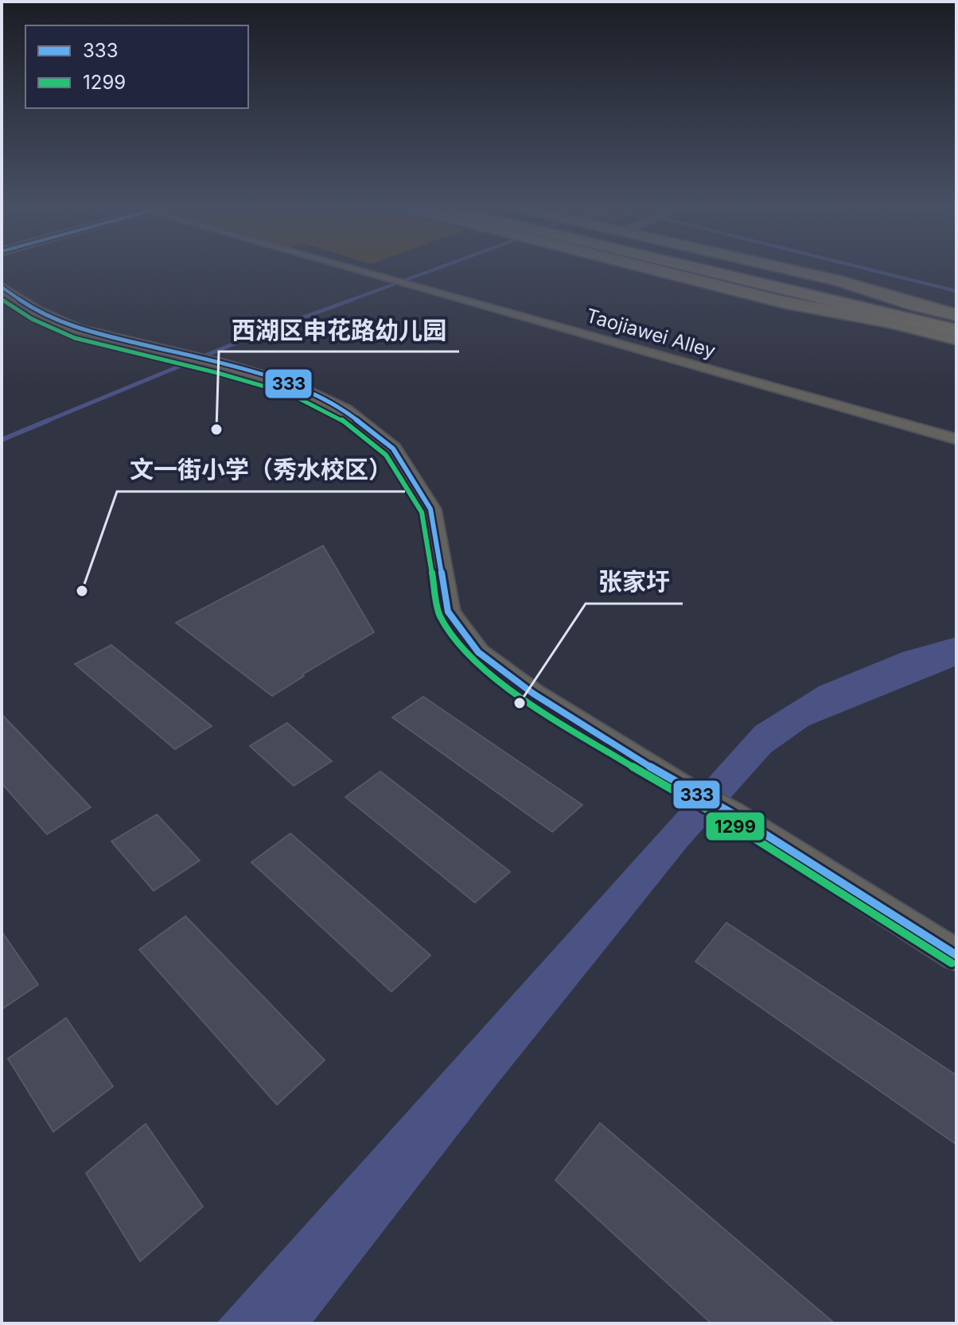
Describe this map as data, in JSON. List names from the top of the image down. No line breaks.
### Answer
{"streets":{"street":["Taojiawei Alley"]},"places":["西湖区申花路幼儿园","文一街小学（秀水校区）","张家圩"],"lines":["transit line 333","transit line 1299"],"legend":["333","1299"]}
